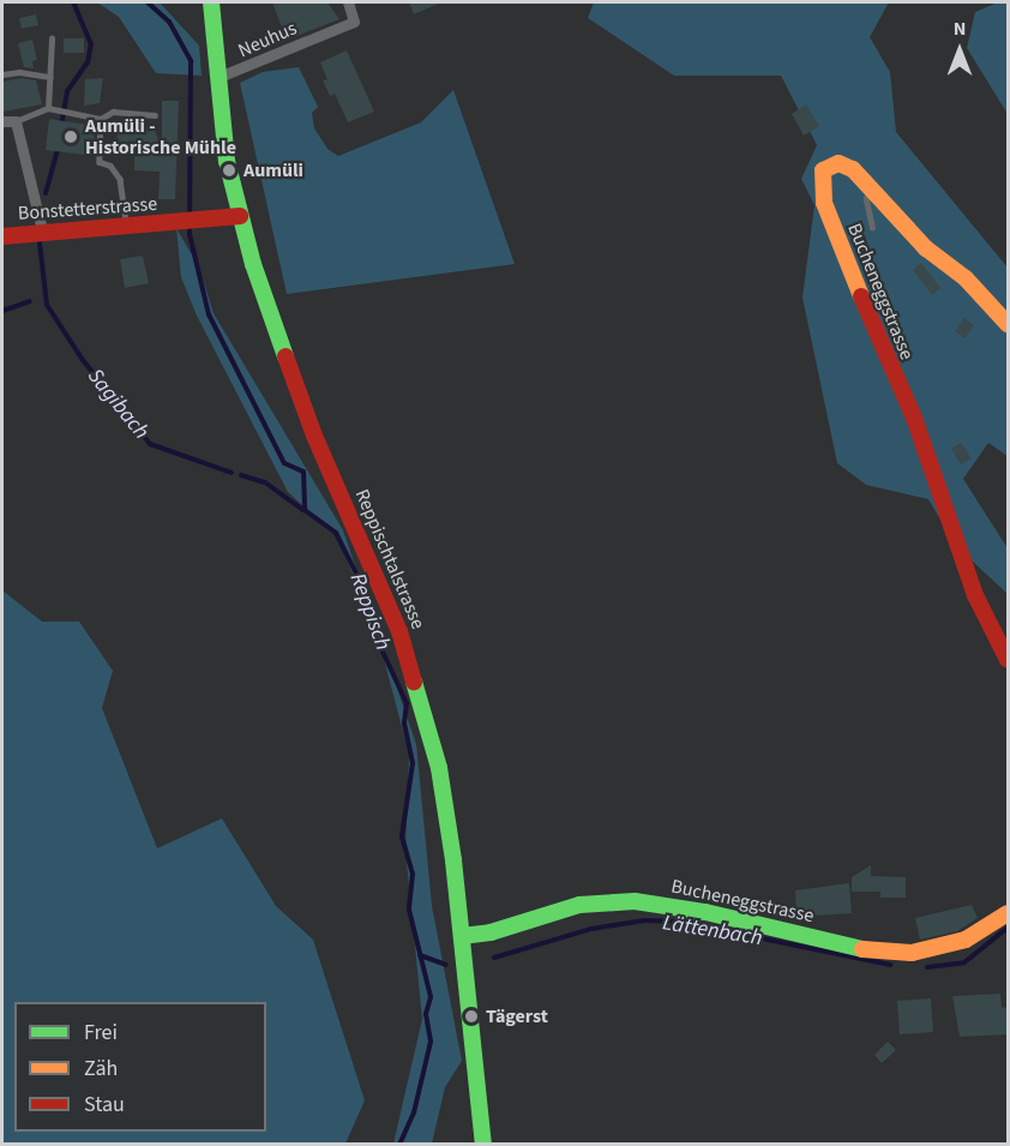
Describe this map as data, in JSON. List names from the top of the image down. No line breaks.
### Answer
{"streets":{"main road":["Bonstetterstrasse","Bucheneggstrasse","Reppischtalstrasse"],"street":["Neuhus"]},"crossings":[["Neuhus","Reppischtalstrasse"],["Bonstetterstrasse","Reppischtalstrasse"],["Bucheneggstrasse","Reppischtalstrasse"]],"water":["Sagibach","Reppisch","Lättenbach"],"places":["Aumüli - Historische Mühle","Aumüli","Tägerst"],"legend":["Frei","Zäh","Stau"],"north":"top"}
